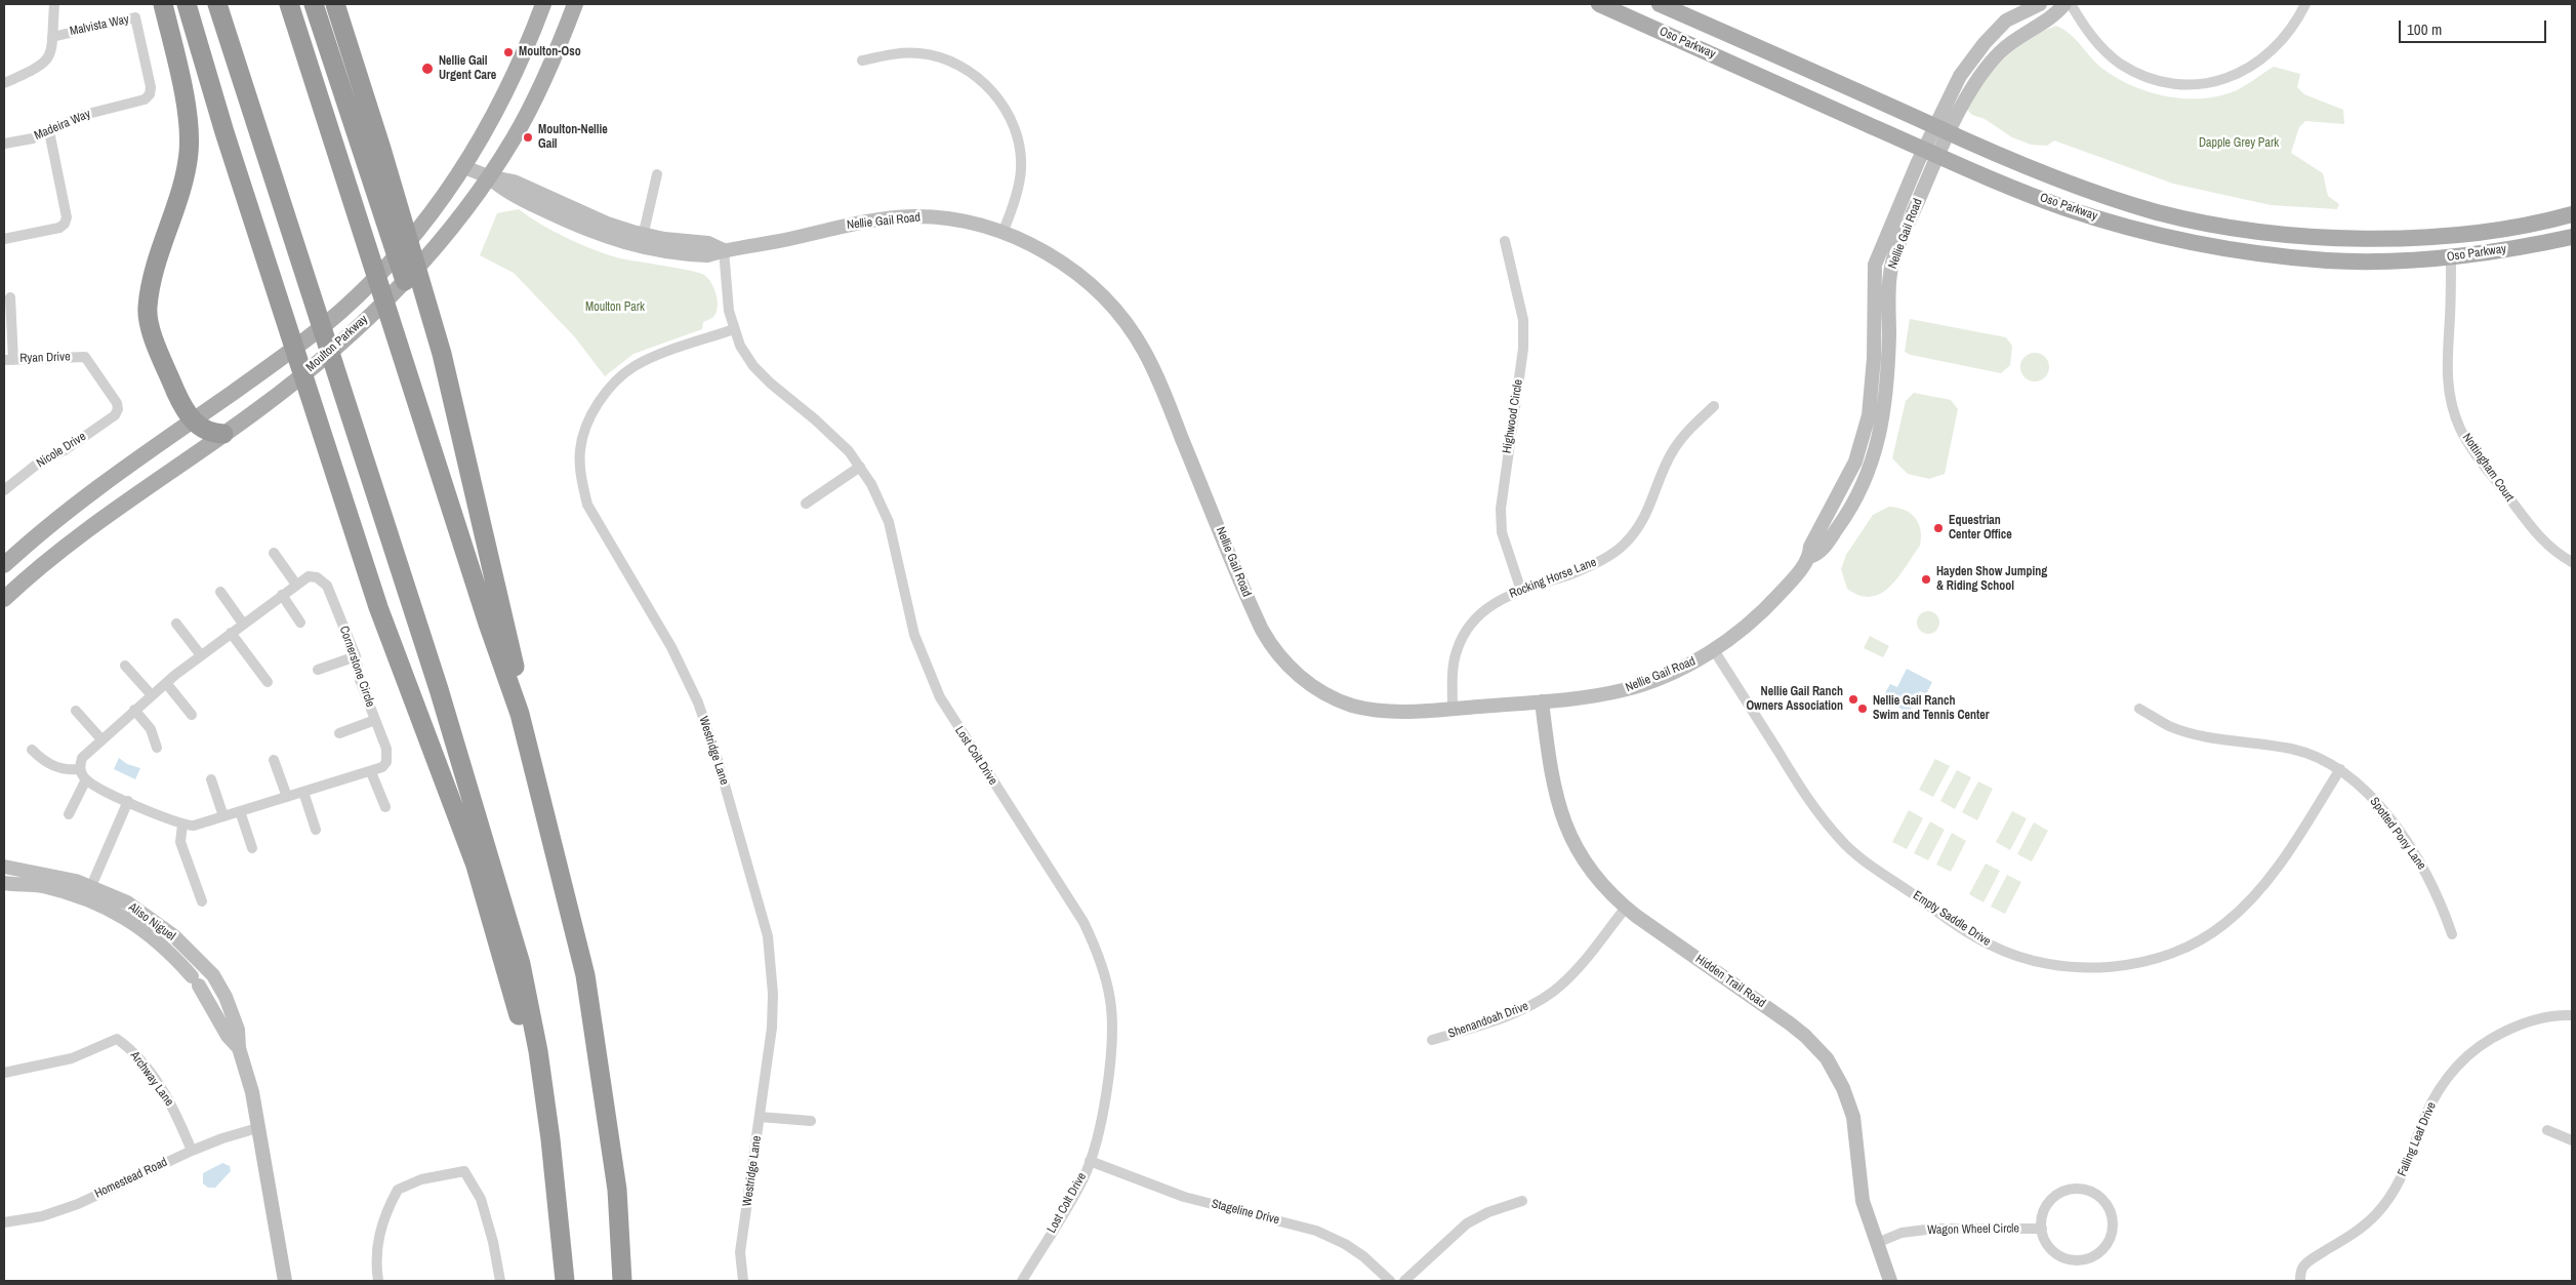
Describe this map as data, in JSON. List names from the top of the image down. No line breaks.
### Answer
{"streets":{"main road":["Oso Parkway","Moulton Parkway"],"street":["Malvista Way","Madeira Way","Nellie Gail Road","Ryan Drive","Highwood Circle","Nicole Drive","Nottingham Court","Rocking Horse Lane","Cornerstone Circle","Westridge Lane","Lost Colt Drive","Spotted Pony Lane","Empty Saddle Drive","Aliso Niguel","Hidden Trail Road","Shenandoah Drive","Archway Lane","Falling Leaf Drive","Homestead Road","Stageline Drive","Wagon Wheel Circle"]},"crossings":[["Malvista Way","Madeira Way"],["Oso Parkway","Nellie Gail Road"],["Oso Parkway","Nottingham Court"],["Nellie Gail Road","Moulton Parkway"],["Nellie Gail Road","Rocking Horse Lane"],["Nellie Gail Road","Lost Colt Drive"],["Nellie Gail Road","Empty Saddle Drive"],["Nellie Gail Road","Hidden Trail Road"],["Ryan Drive","Nicole Drive"],["Highwood Circle","Rocking Horse Lane"],["Westridge Lane","Lost Colt Drive"],["Lost Colt Drive","Stageline Drive"],["Spotted Pony Lane","Empty Saddle Drive"],["Aliso Niguel","Homestead Road"],["Hidden Trail Road","Shenandoah Drive"],["Hidden Trail Road","Wagon Wheel Circle"],["Archway Lane","Homestead Road"]],"parks":["Dapple Grey Park","Moulton Park"],"places":["Moulton-Oso","Nellie Gail Urgent Care","Moulton-Nellie Gail","Equestrian Center Office","Hayden Show Jumping & Riding School","Nellie Gail Ranch Owners Association","Nellie Gail Ranch Swim and Tennis Center"],"scale_bar":"100 m"}
